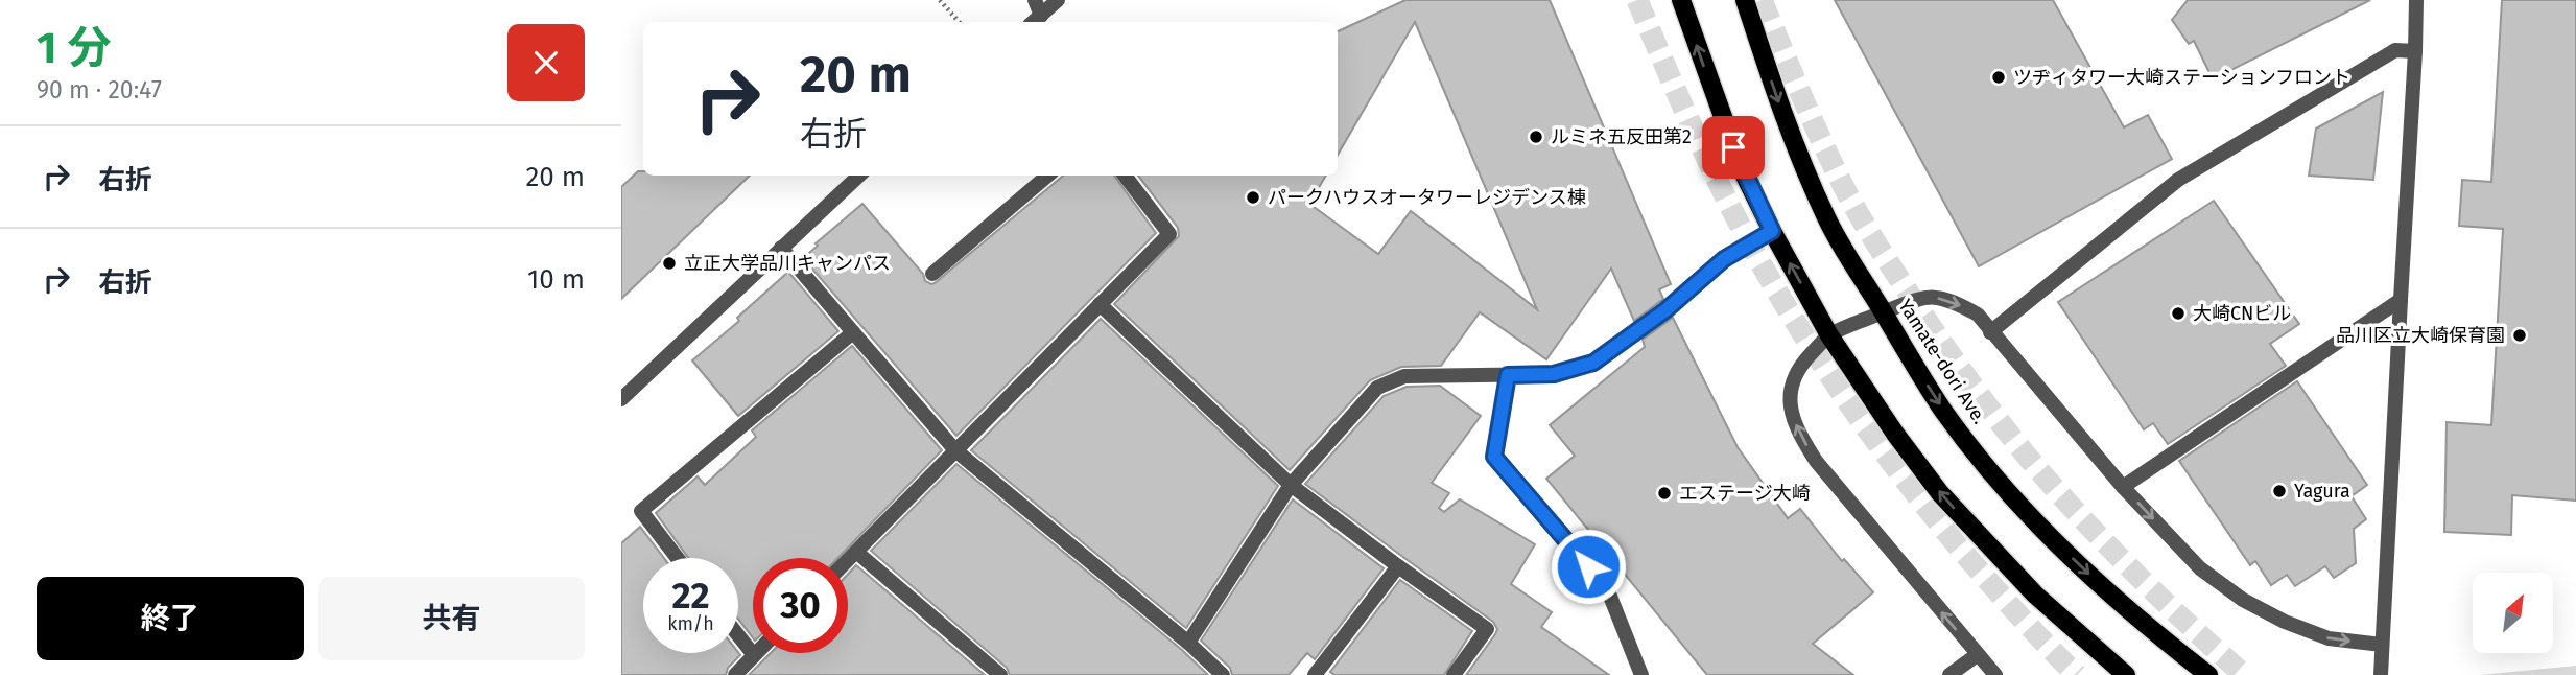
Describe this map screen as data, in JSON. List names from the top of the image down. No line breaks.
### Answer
{"streets":{"main road":["Yamate-dori Ave."]},"places":["ツヂィタワー大崎ステーションフロント","ルミネ五反田第2","パークハウスオータワーレジデンス棟","立正大学品川キャンパス","大崎CNビル","品川区立大崎保育園","Yagura","エステージ大崎"],"north":"top right","page":{"heading":["1 分","90 m · 20:47"],"turn":["20 m","右折"],"list":[{"name":"右折","value":"20 m"},{"name":"右折","value":"10 m"}],"speed":"22 km/h","limit":"30","buttons":["終了","共有"]}}
